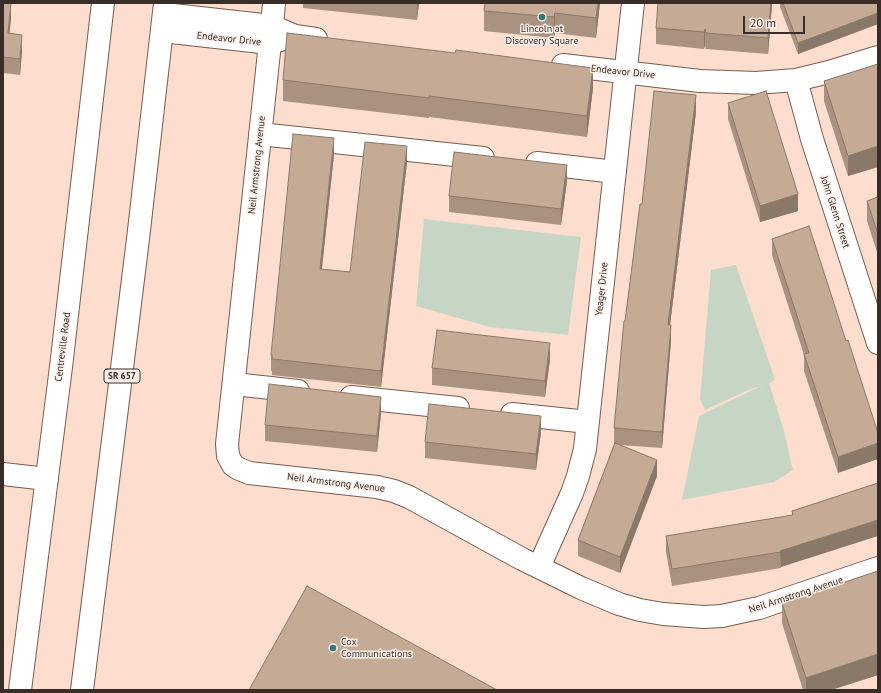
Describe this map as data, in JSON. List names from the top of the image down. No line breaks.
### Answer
{"streets":{"street":["Endeavor Drive","Neil Armstrong Avenue","John Glenn Street","Yeager Drive","Centreville Road","SR 657"]},"crossings":[["Endeavor Drive","Neil Armstrong Avenue"],["Endeavor Drive","John Glenn Street"],["Endeavor Drive","Yeager Drive"],["Endeavor Drive","SR 657"],["Neil Armstrong Avenue","Yeager Drive"]],"places":["Lincoln at Discovery Square","Cox Communications"],"scale_bar":"20 m"}
